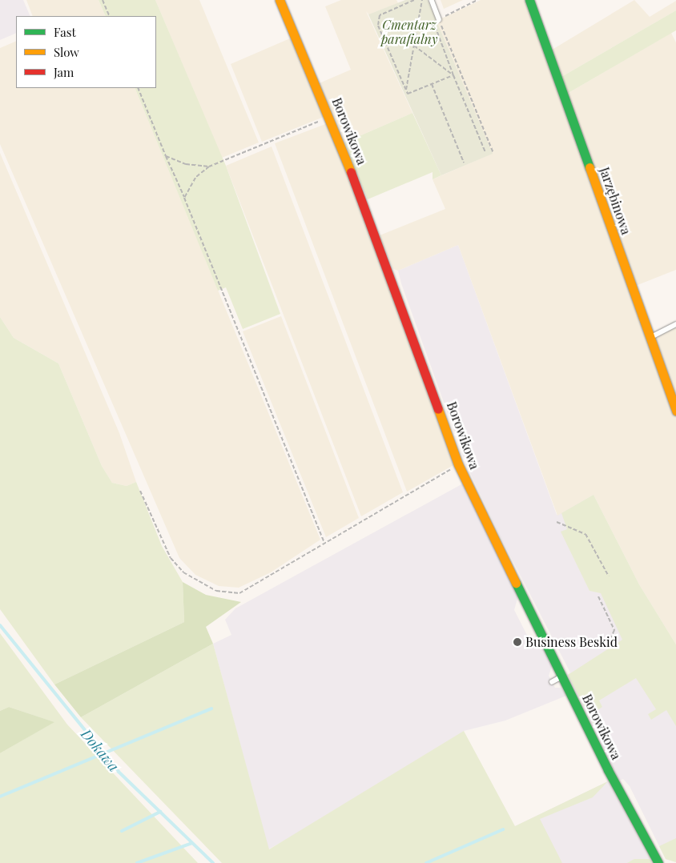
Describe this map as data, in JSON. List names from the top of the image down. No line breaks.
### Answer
{"streets":{"street":["Borowikowa","Jarzębinowa"]},"water":["Dokawa"],"parks":["Cmentarz parafialny"],"places":["Business Beskid"],"legend":["Fast","Slow","Jam"]}
